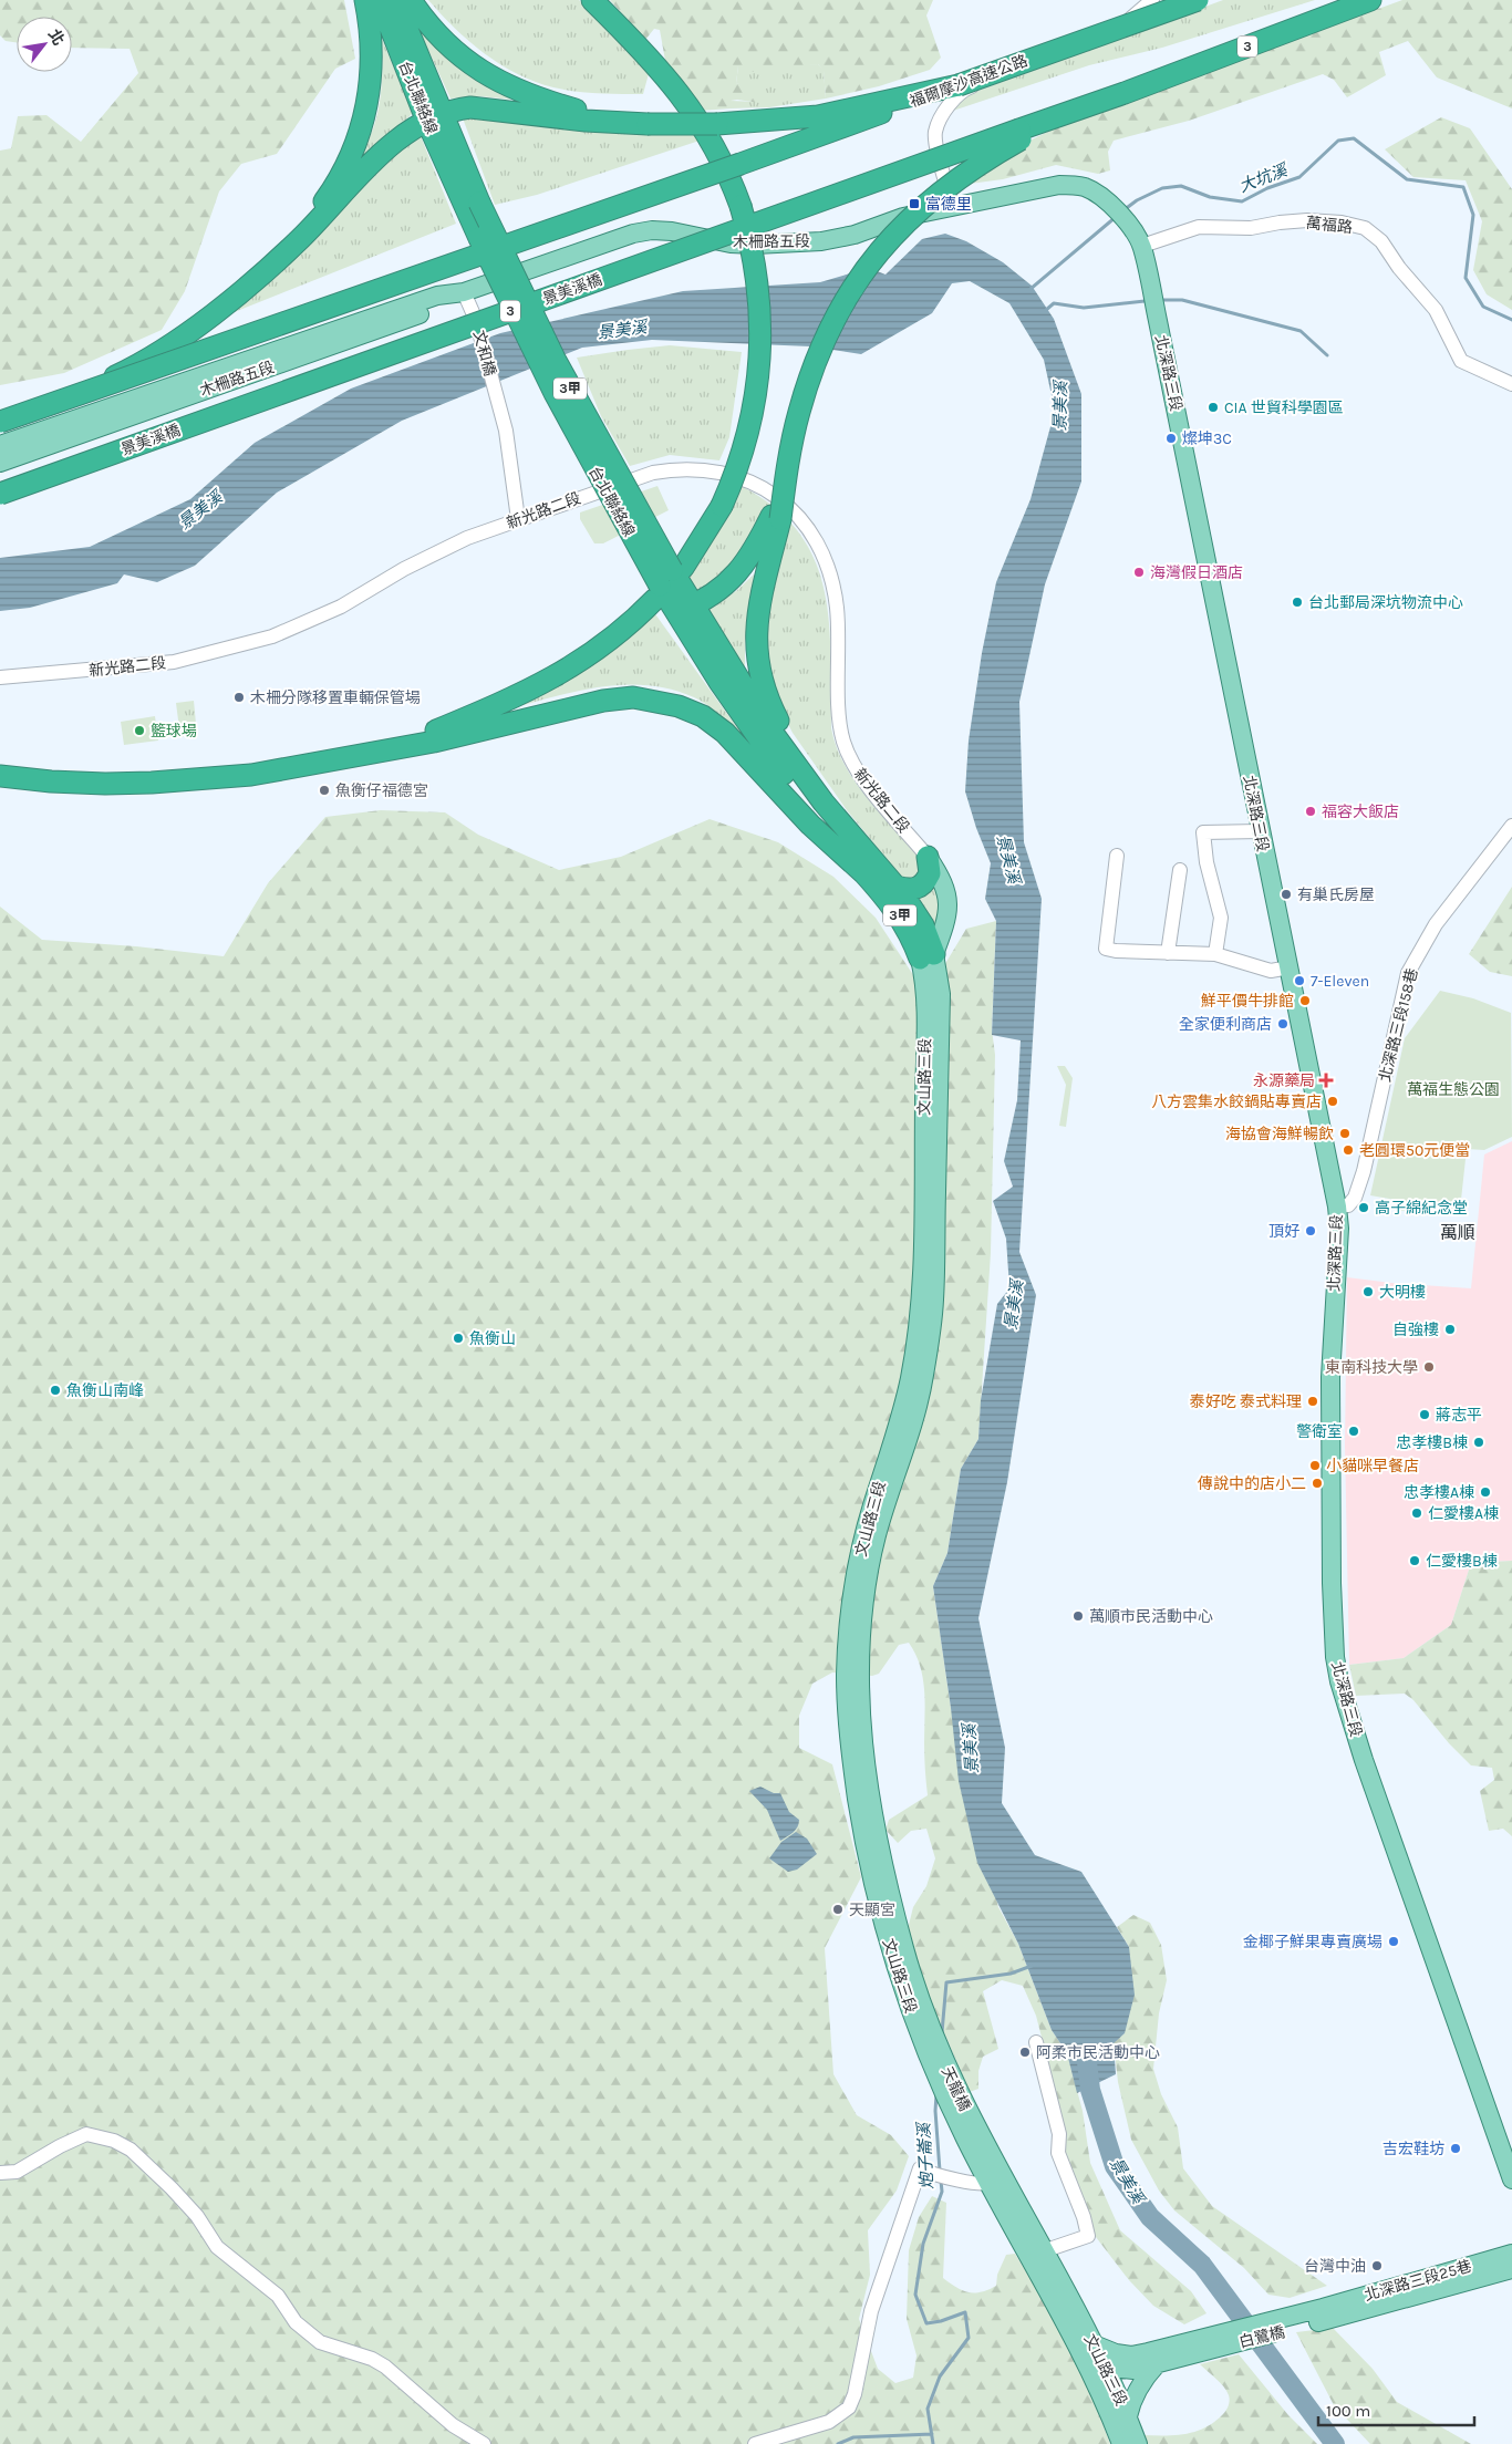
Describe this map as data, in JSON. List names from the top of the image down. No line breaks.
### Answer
{"streets":{"highway":["3","福爾摩沙高速公路","台北聯絡線","景美溪橋","3甲"],"main road":["木柵路五段","北深路三段","新光路二段","文山路三段","天龍橋","北深路三段25巷","白鷺橋"],"street":["萬福路","文和橋","北深路三段158巷"]},"crossings":[["3","景美溪橋"],["台北聯絡線","新光路二段"],["台北聯絡線","文山路三段"],["萬福路","木柵路五段"],["萬福路","北深路三段"],["木柵路五段","文和橋"],["木柵路五段","北深路三段"],["文和橋","新光路二段"],["北深路三段","北深路三段158巷"],["新光路二段","文山路三段"],["文山路三段","天龍橋"],["北深路三段25巷","白鷺橋"]],"districts":["萬順"],"water":["大坑溪","景美溪","炮子崙溪"],"parks":["萬福生態公園"],"places":{"transit":["富德里"],"other":["CIA 世貿科學園區","燦坤3C","海灣假日酒店","台北郵局深坑物流中心","木柵分隊移置車輛保管場","籃球場","魚衡仔福德宮","福容大飯店","有巢氏房屋","7-Eleven","鮮平價牛排館","全家便利商店","八方雲集水餃鍋貼專賣店","海協會海鮮暢飲","老圓環50元便當","高子綿紀念堂","頂好","大明樓","自強樓","魚衡山","東南科技大學","魚衡山南峰","泰好吃 泰式料理","蔣志平","警衛室","忠孝樓B棟","小貓咪早餐店","傳說中的店小二","忠孝樓A棟","仁愛樓A棟","仁愛樓B棟","萬順市民活動中心","天顯宮","金椰子鮮果專賣廣場","阿柔市民活動中心","吉宏鞋坊","台灣中油"],"health":["永源藥局"]},"scale_bar":"100 m","north":"top right"}
